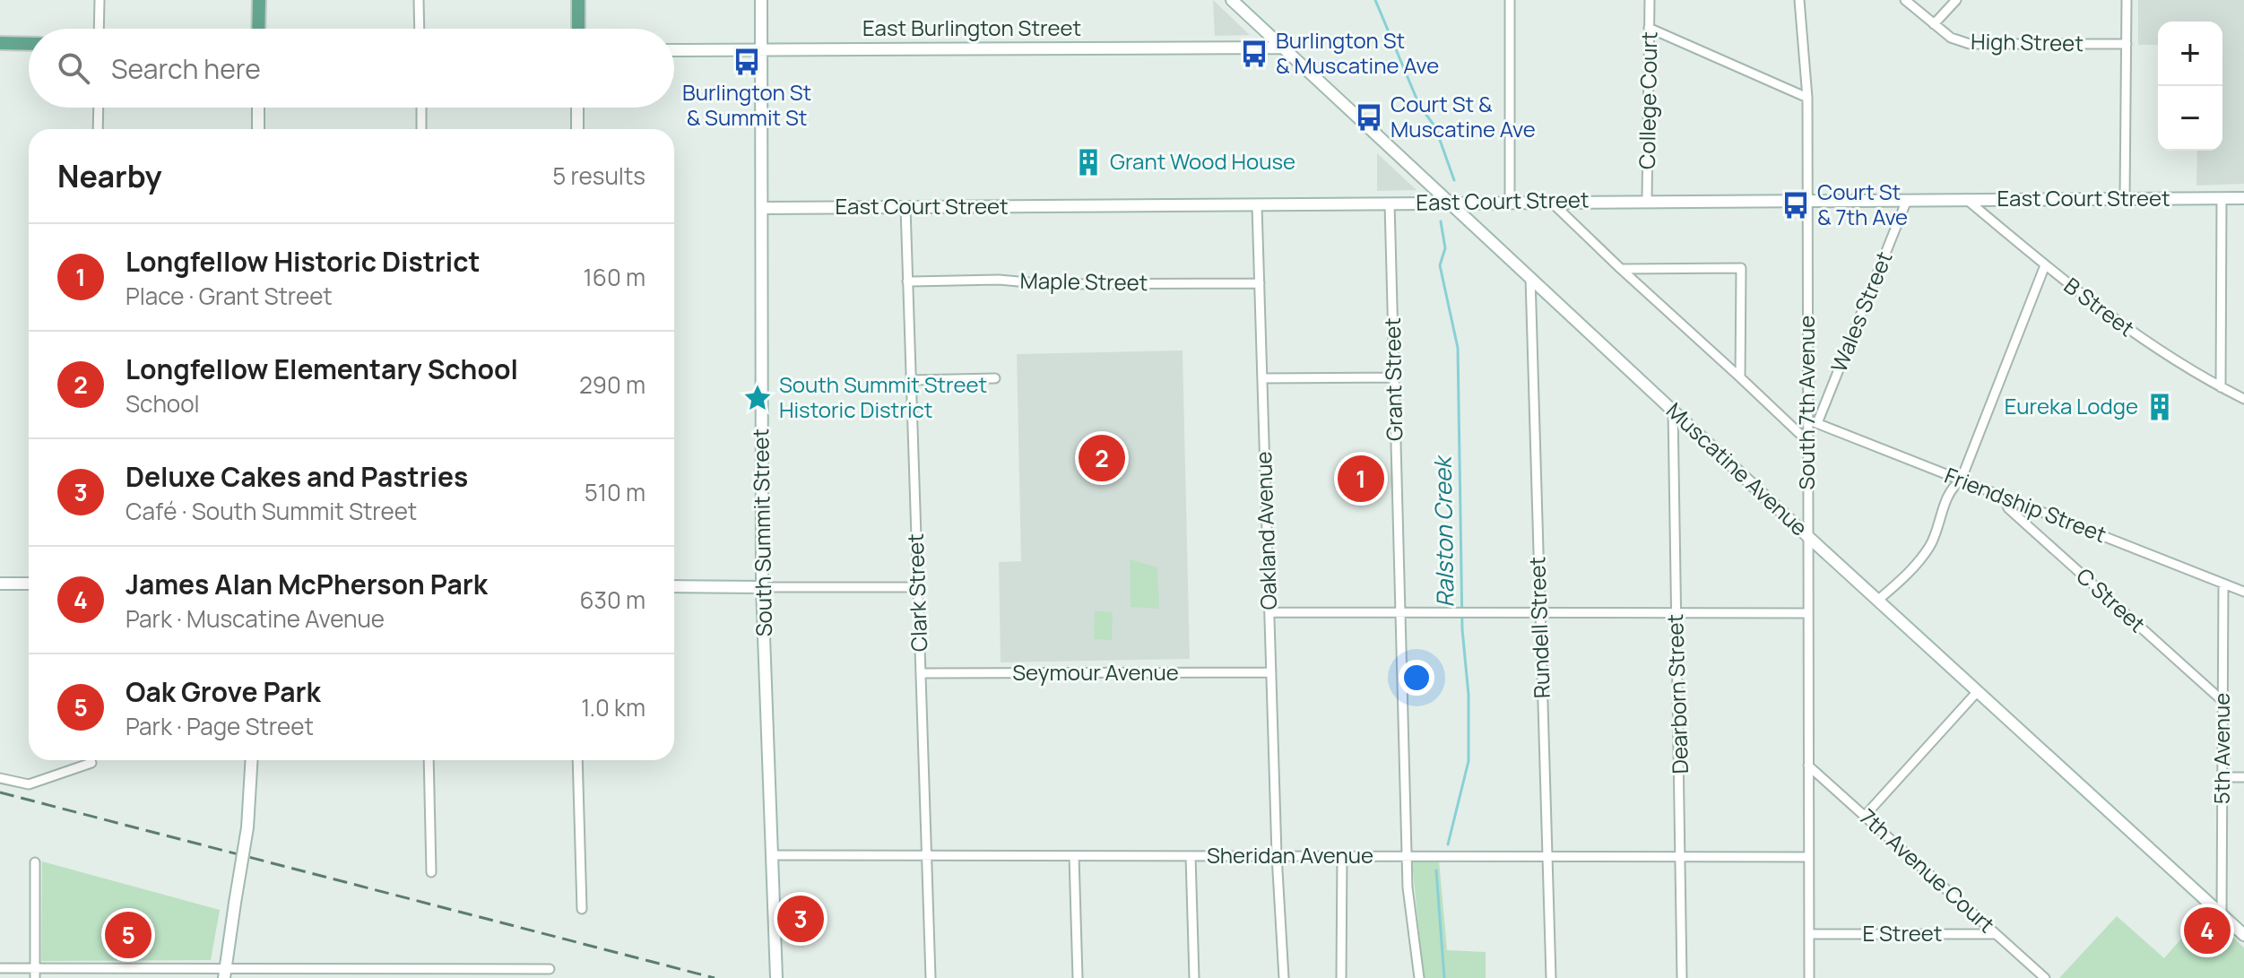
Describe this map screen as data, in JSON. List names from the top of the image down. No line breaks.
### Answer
{"streets":{"street":["East Burlington Street","High Street","College Court","East Court Street","Maple Street","B Street","Wales Street","Grant Street","South 7th Avenue","Muscatine Avenue","Friendship Street","Oakland Avenue","South Summit Street","Clark Street","C Street","Rundell Street","Seymour Avenue","Dearborn Street","5th Avenue","Sheridan Avenue","7th Avenue Court","E Street"]},"crossings":[["East Burlington Street","Muscatine Avenue"],["East Burlington Street","South Summit Street"],["College Court","East Court Street"],["East Court Street","B Street"],["East Court Street","Wales Street"],["East Court Street","Grant Street"],["East Court Street","South 7th Avenue"],["East Court Street","Muscatine Avenue"],["East Court Street","Oakland Avenue"],["East Court Street","South Summit Street"],["East Court Street","Clark Street"],["Maple Street","Oakland Avenue"],["Maple Street","Clark Street"],["Wales Street","Friendship Street"],["Grant Street","Sheridan Avenue"],["South 7th Avenue","Muscatine Avenue"],["South 7th Avenue","Friendship Street"],["South 7th Avenue","Sheridan Avenue"],["South 7th Avenue","7th Avenue Court"],["South 7th Avenue","E Street"],["Muscatine Avenue","Rundell Street"],["Muscatine Avenue","Dearborn Street"],["Muscatine Avenue","5th Avenue"],["Friendship Street","C Street"],["Friendship Street","5th Avenue"],["Oakland Avenue","Seymour Avenue"],["Oakland Avenue","Sheridan Avenue"],["South Summit Street","Sheridan Avenue"],["Clark Street","Seymour Avenue"],["Clark Street","Sheridan Avenue"],["C Street","5th Avenue"],["Rundell Street","Sheridan Avenue"],["Dearborn Street","Sheridan Avenue"],["7th Avenue Court","E Street"]],"water":["Ralston Creek"],"places":{"bus stop":["Burlington St & Muscatine Ave","Burlington St & Summit St","Court St & Muscatine Ave","Court St & 7th Ave"],"building":["Grant Wood House","Eureka Lodge"],"place":["South Summit Street Historic District"]},"page":{"map_buttons":["+","−"],"search":"Search here","heading":["Nearby","5 results"],"list":[{"mark":"1","name":"Longfellow Historic District","note":"Place · Grant Street","value":"160 m"},{"mark":"2","name":"Longfellow Elementary School","note":"School","value":"290 m"},{"mark":"3","name":"Deluxe Cakes and Pastries","note":"Café · South Summit Street","value":"510 m"},{"mark":"4","name":"James Alan McPherson Park","note":"Park · Muscatine Avenue","value":"630 m"},{"mark":"5","name":"Oak Grove Park","note":"Park · Page Street","value":"1.0 km"}],"pins":["2","1","3","4","5"]}}
